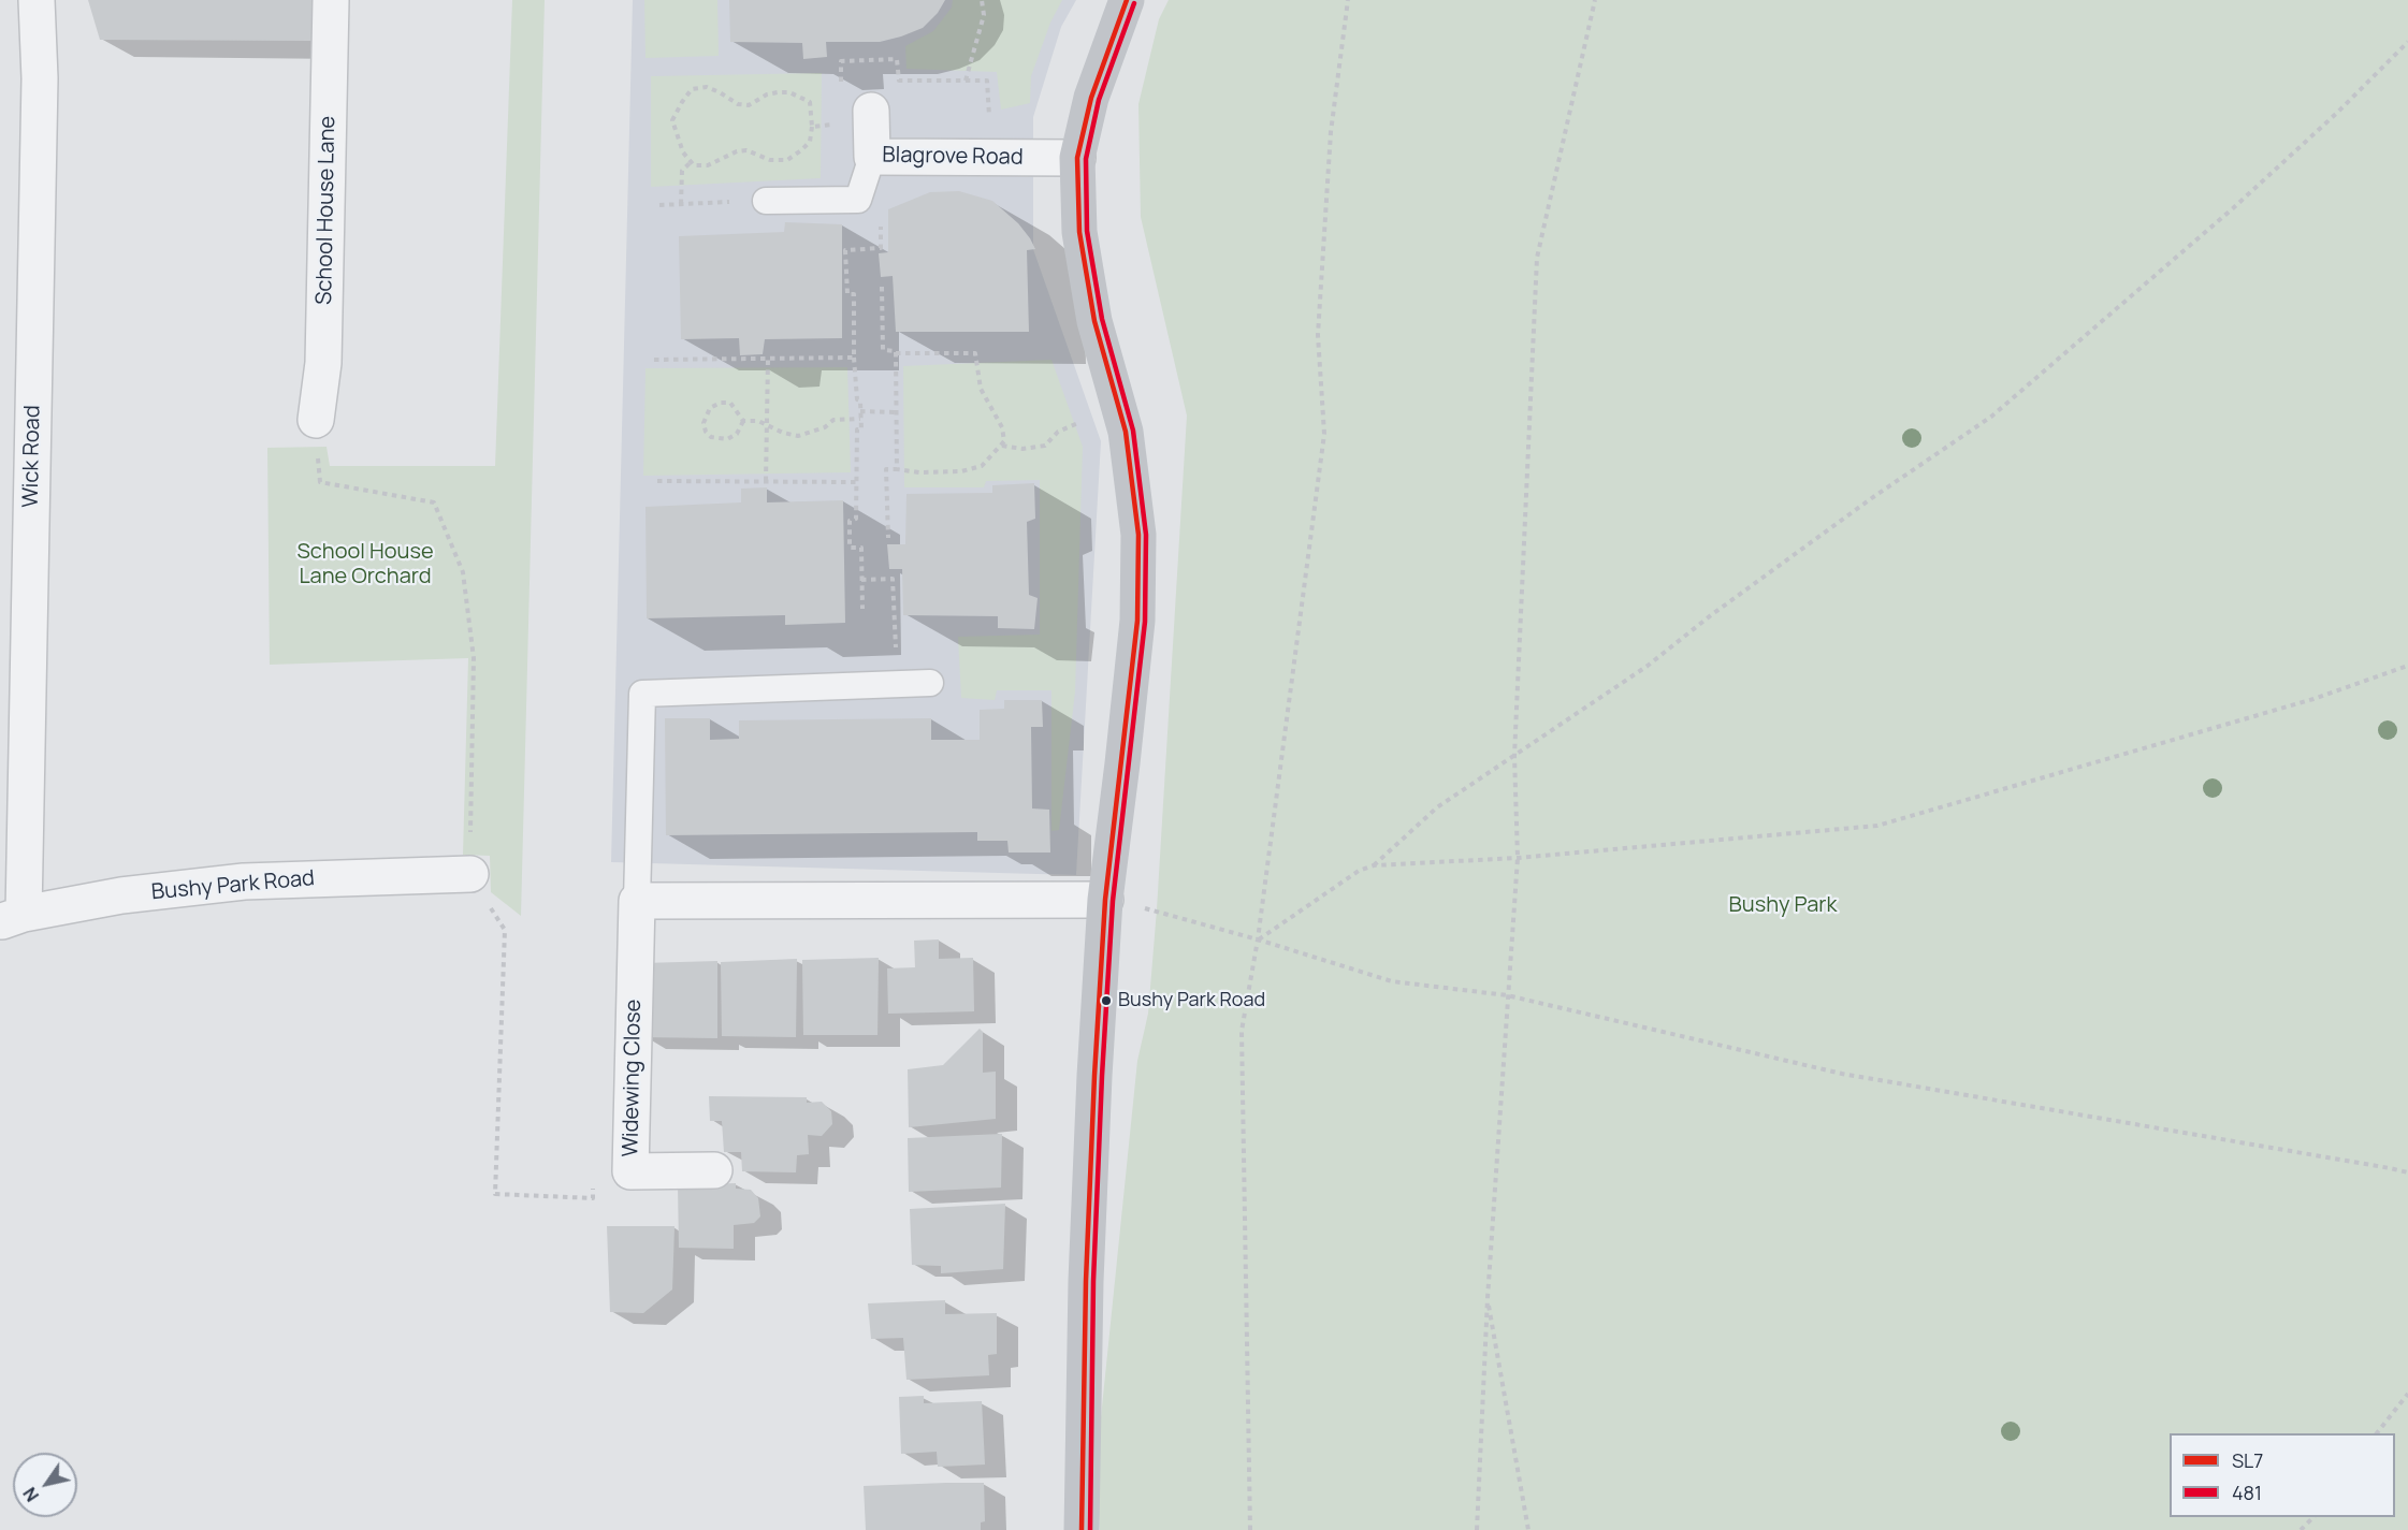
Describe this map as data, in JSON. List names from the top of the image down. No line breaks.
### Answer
{"streets":{"street":["Blagrove Road","School House Lane","Wick Road","Bushy Park Road","Widewing Close"]},"crossings":[["Wick Road","Bushy Park Road"]],"parks":["School House Lane Orchard","Bushy Park"],"places":["Bushy Park Road"],"lines":["transit line SL7","transit line 481"],"legend":["SL7","481"],"north":"bottom left"}
